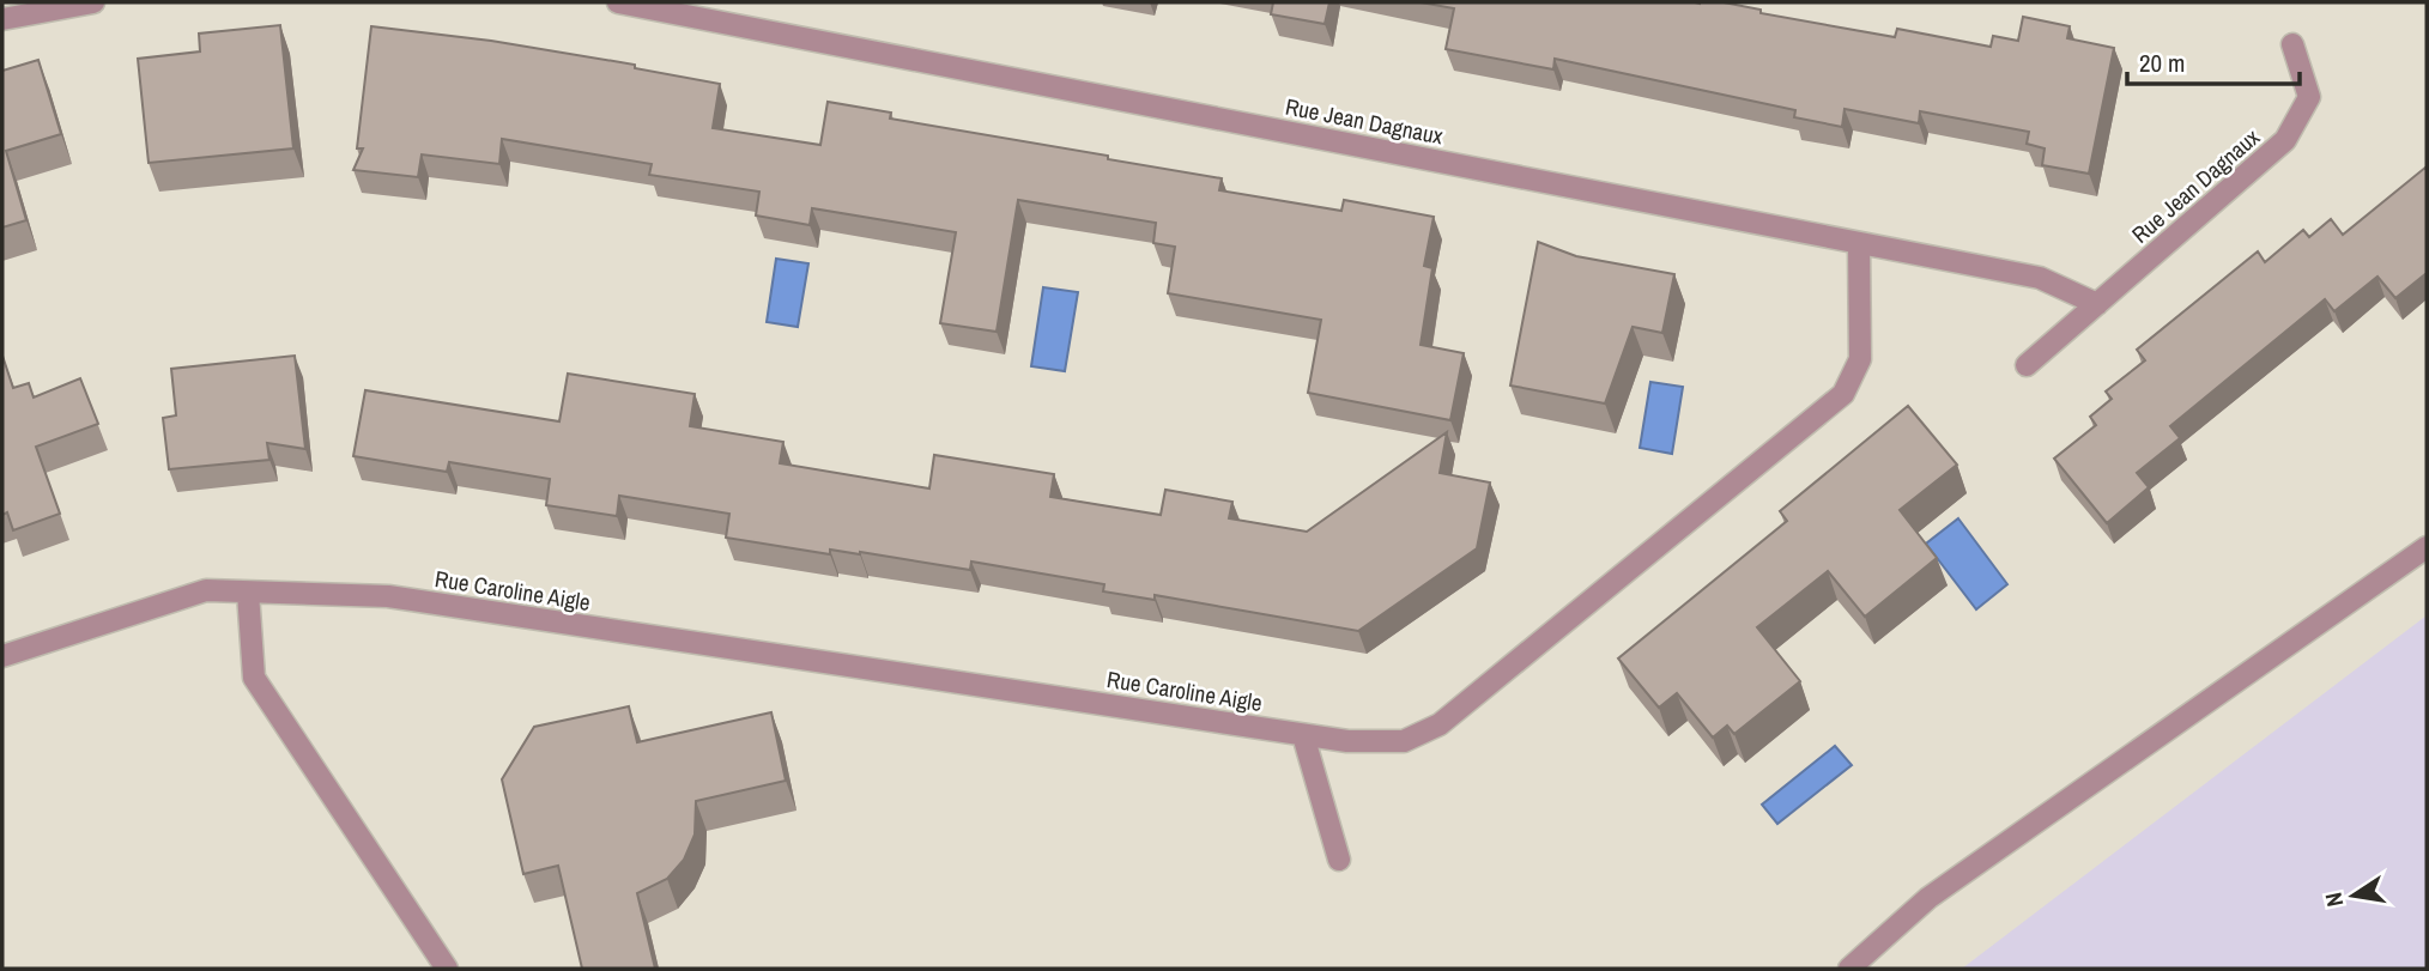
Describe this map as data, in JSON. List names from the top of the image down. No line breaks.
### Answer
{"streets":{"street":["Rue Jean Dagnaux","Rue Caroline Aigle"]},"crossings":[["Rue Jean Dagnaux","Rue Caroline Aigle"]],"scale_bar":"20 m","north":"left"}
